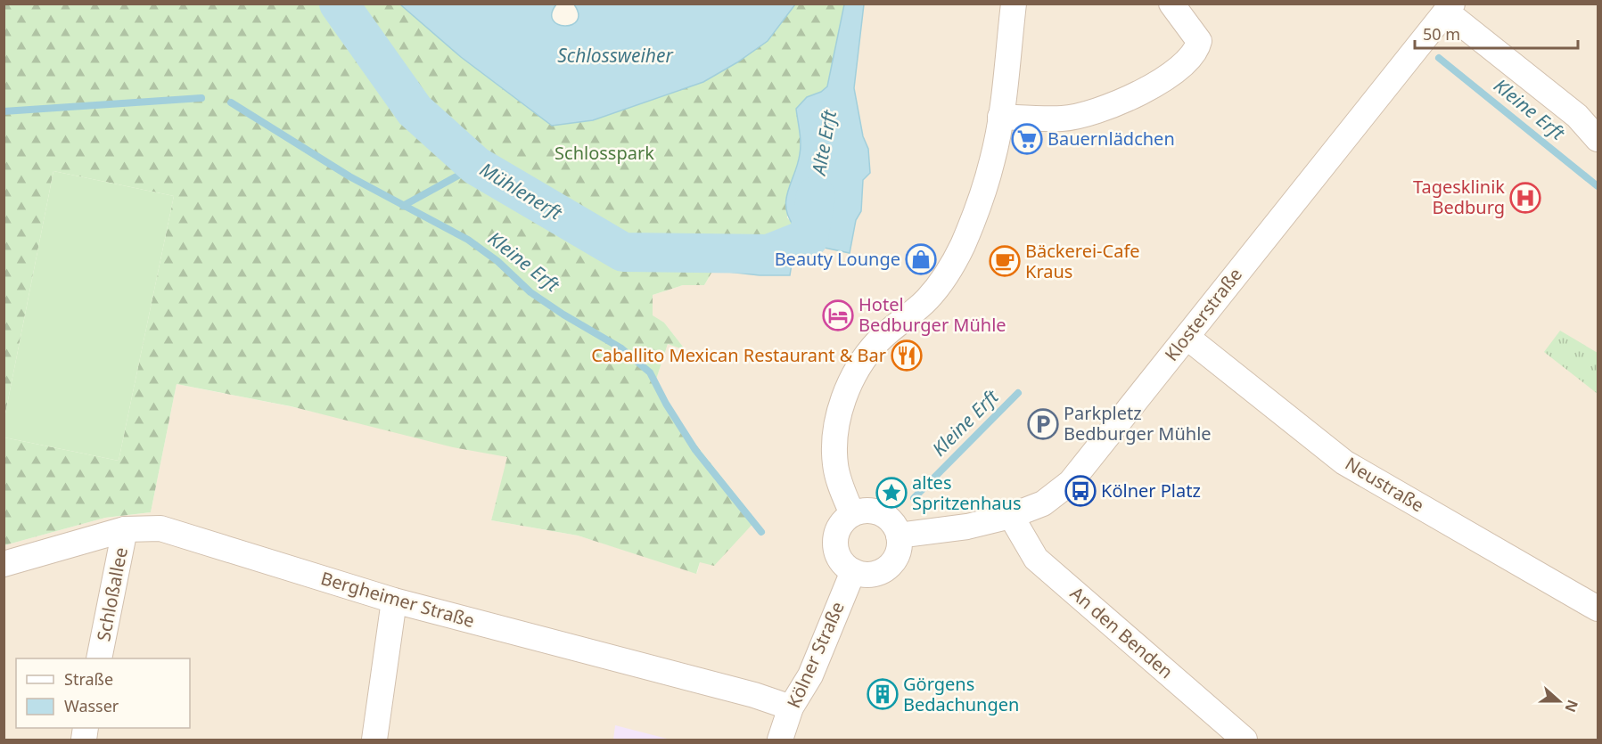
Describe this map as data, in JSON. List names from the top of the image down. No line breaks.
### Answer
{"streets":{"street":["Klosterstraße","Neustraße","Schloßallee","Bergheimer Straße","An den Benden","Kölner Straße"]},"crossings":[["Klosterstraße","Neustraße"],["Klosterstraße","An den Benden"],["Klosterstraße","Kölner Straße"],["Schloßallee","Bergheimer Straße"],["Bergheimer Straße","Kölner Straße"]],"water":["Schlossweiher","Kleine Erft","Alte Erft","Mühlenerft"],"parks":["Schlosspark"],"places":{"supermarket":["Bauernlädchen"],"hospital":["Tagesklinik Bedburg"],"shop":["Beauty Lounge"],"cafe":["Bäckerei-Cafe Kraus"],"hotel":["Hotel Bedburger Mühle"],"restaurant":["Caballito Mexican Restaurant & Bar"],"parking":["Parkpletz Bedburger Mühle"],"bus stop":["Kölner Platz"],"place":["altes Spritzenhaus"],"building":["Görgens Bedachungen"]},"legend":["Straße","Wasser"],"scale_bar":"50 m","north":"right"}
